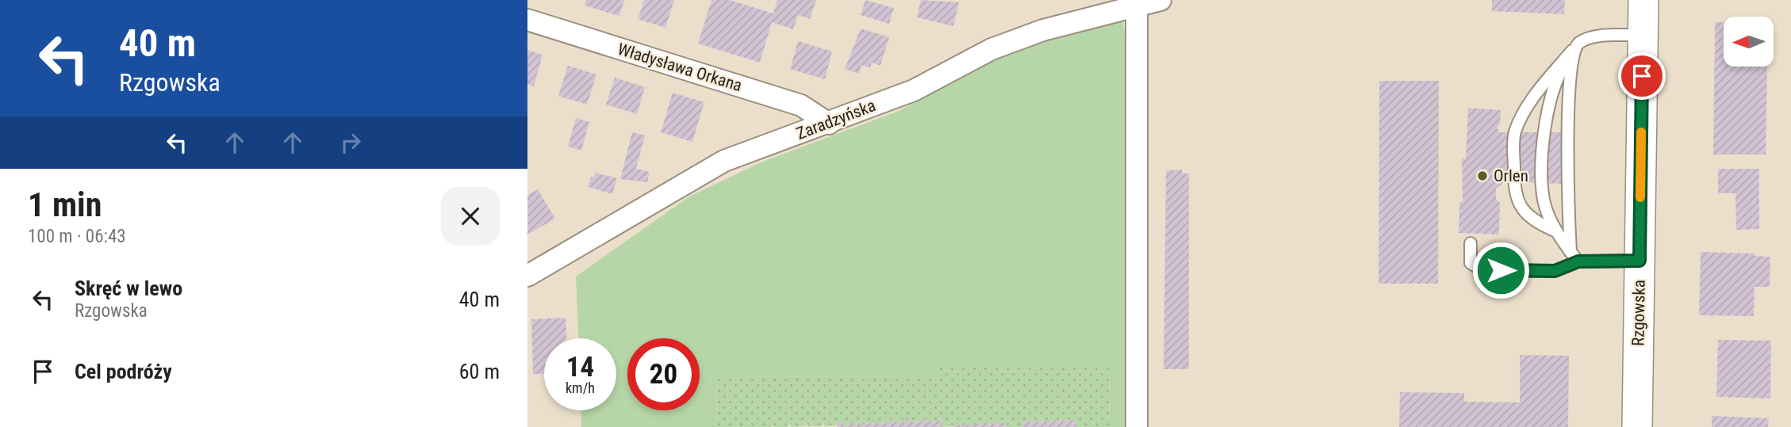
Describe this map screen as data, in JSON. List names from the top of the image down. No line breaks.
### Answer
{"streets":{"main road":["Rzgowska"],"street":["Władysława Orkana","Zaradzyńska"]},"crossings":[["Władysława Orkana","Zaradzyńska"]],"places":["Orlen"],"north":"left","page":{"turn":["40 m","Rzgowska"],"heading":["1 min","100 m · 06:43"],"list":[{"name":"Skręć w lewo","note":"Rzgowska","value":"40 m"},{"name":"Cel podróży","value":"60 m"}],"speed":"14 km/h","limit":"20"}}
